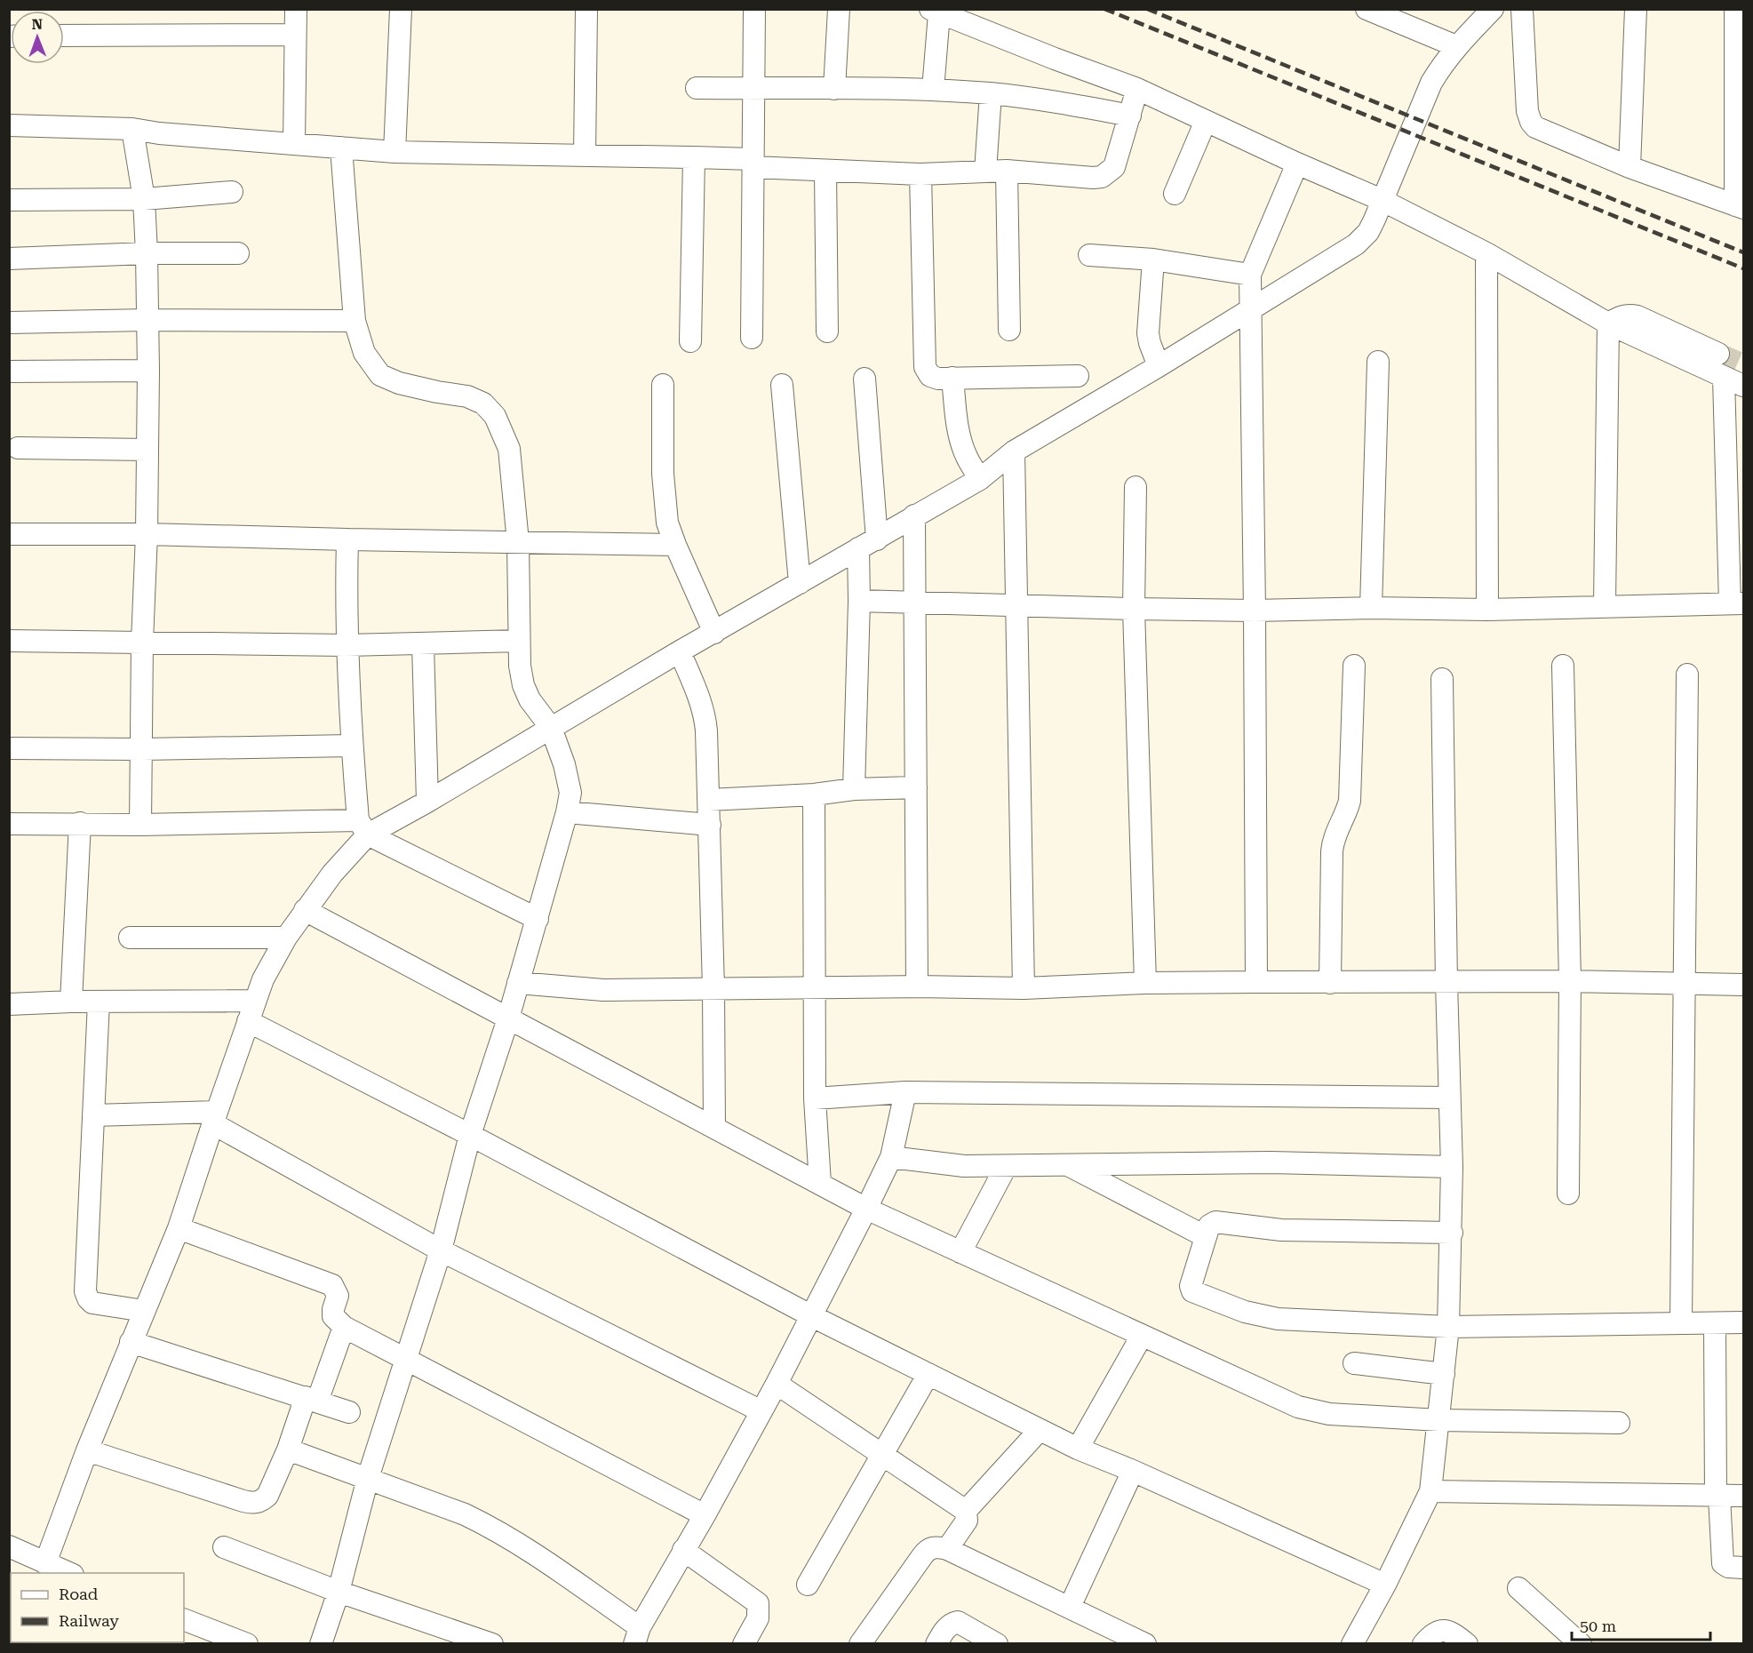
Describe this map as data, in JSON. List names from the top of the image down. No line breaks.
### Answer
{"legend":["Road","Railway"],"scale_bar":"50 m","north":"top"}
